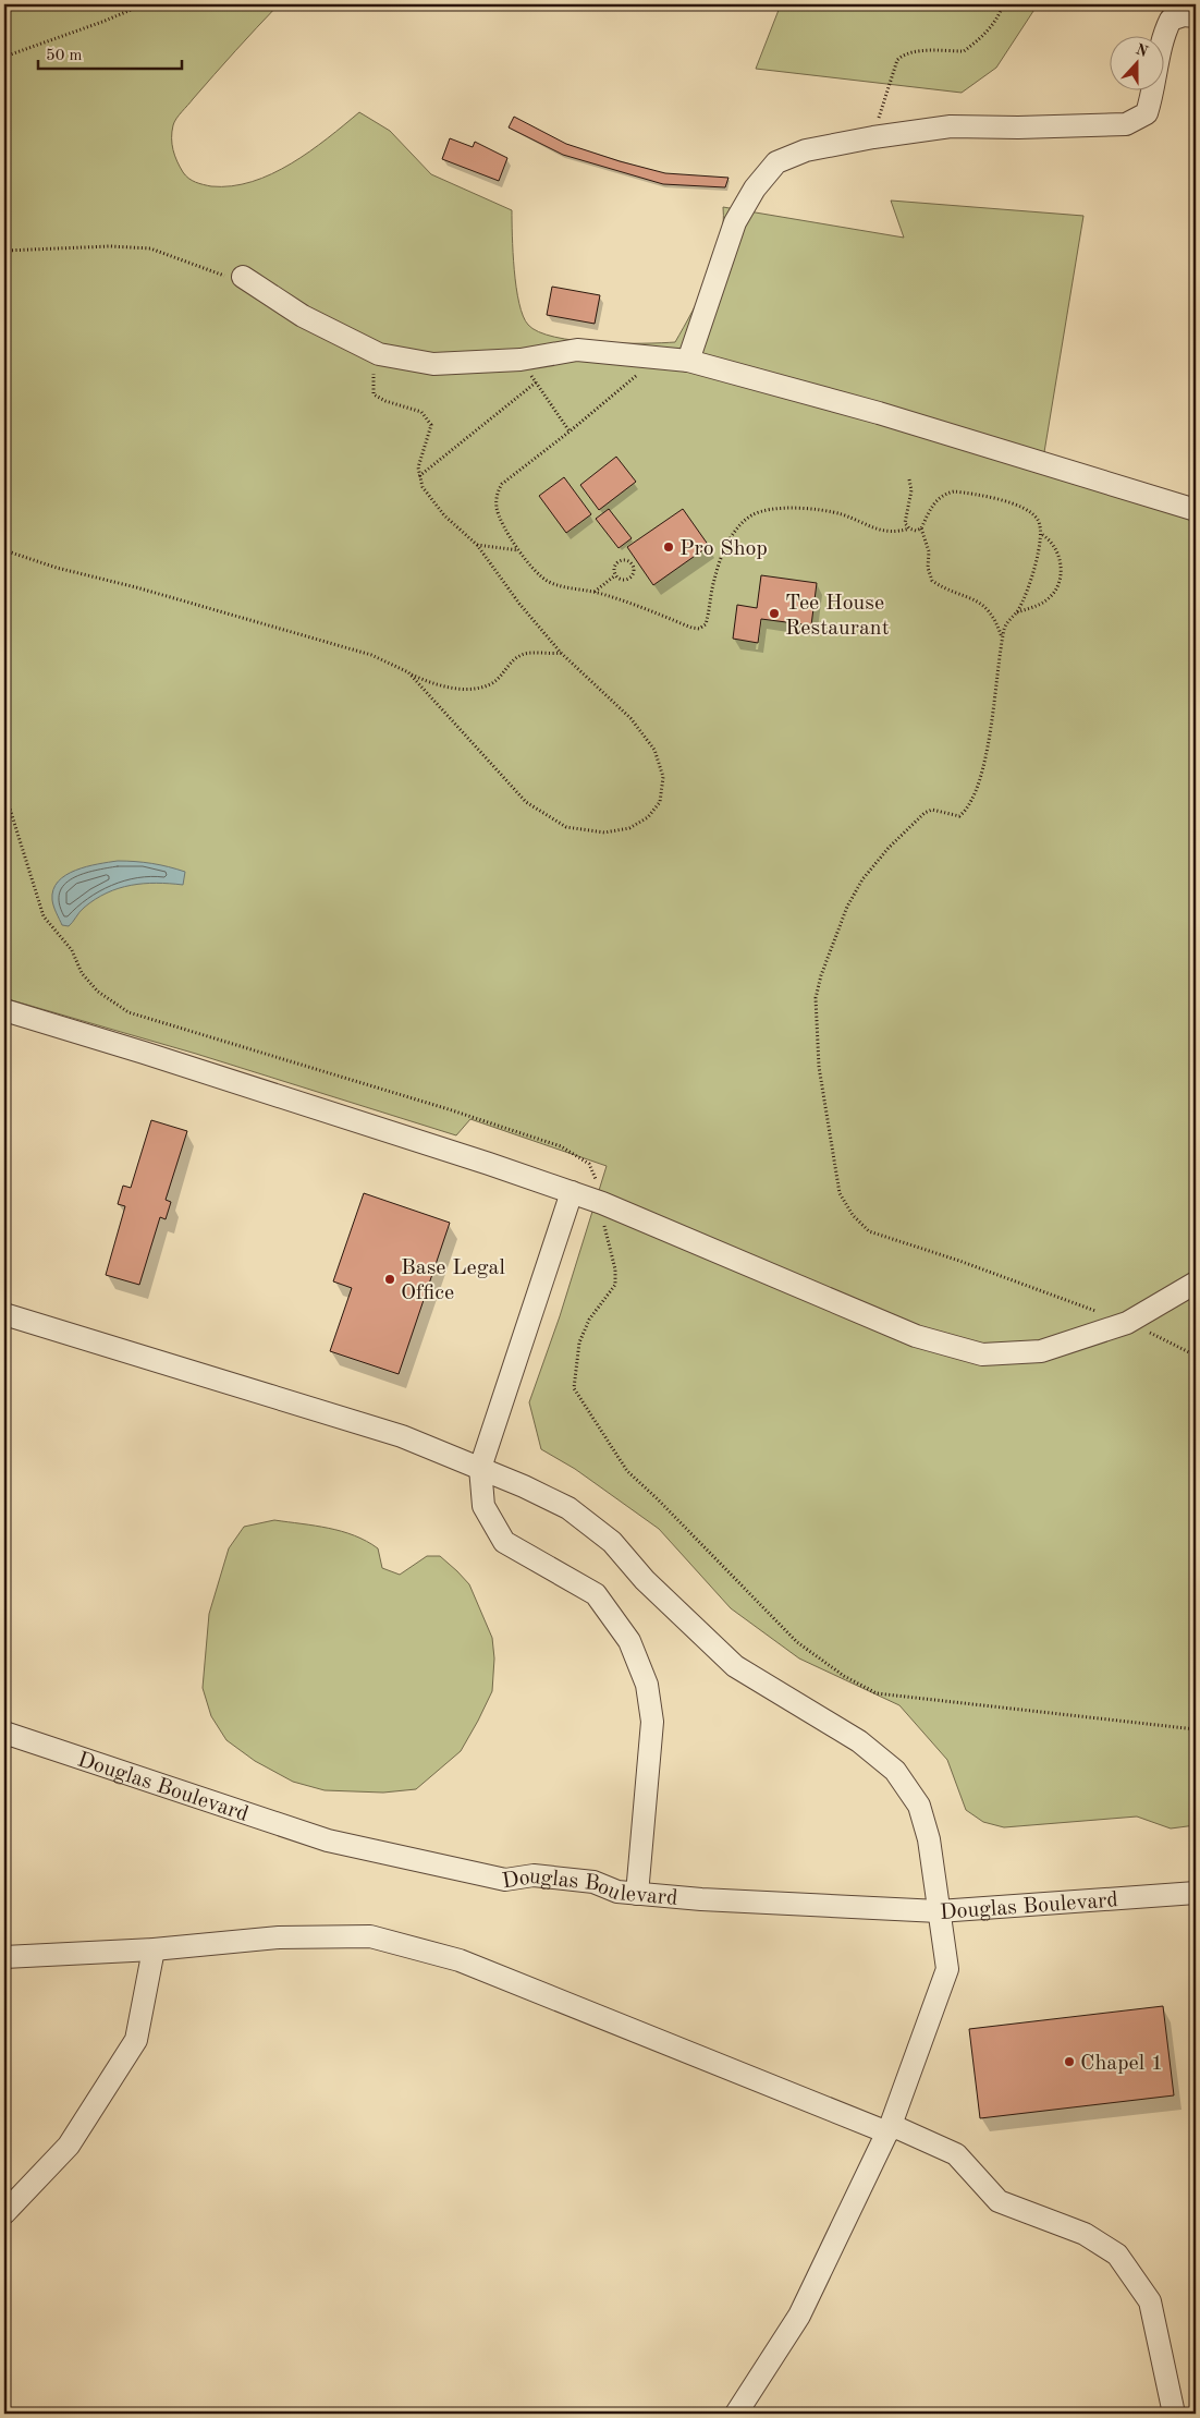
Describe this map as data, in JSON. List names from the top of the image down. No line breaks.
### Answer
{"streets":{"street":["Douglas Boulevard"]},"places":["Pro Shop","Tee House Restaurant","Base Legal Office","Chapel 1"],"scale_bar":"50 m","north":"top"}
